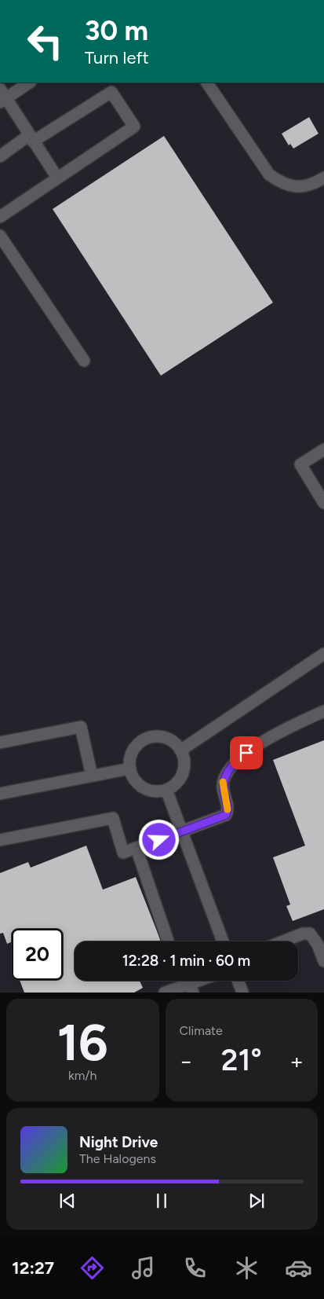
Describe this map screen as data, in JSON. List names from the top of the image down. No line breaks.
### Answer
{"page":{"turn":["30 m","Turn left"],"limit":"20","trip":"12:28 · 1 min · 60 m","tile":[["16","km/h"],"Climate"],"heat":["−","21°","+"],"song":["Night Drive","The Halogens"],"tabs":"12:27"}}
